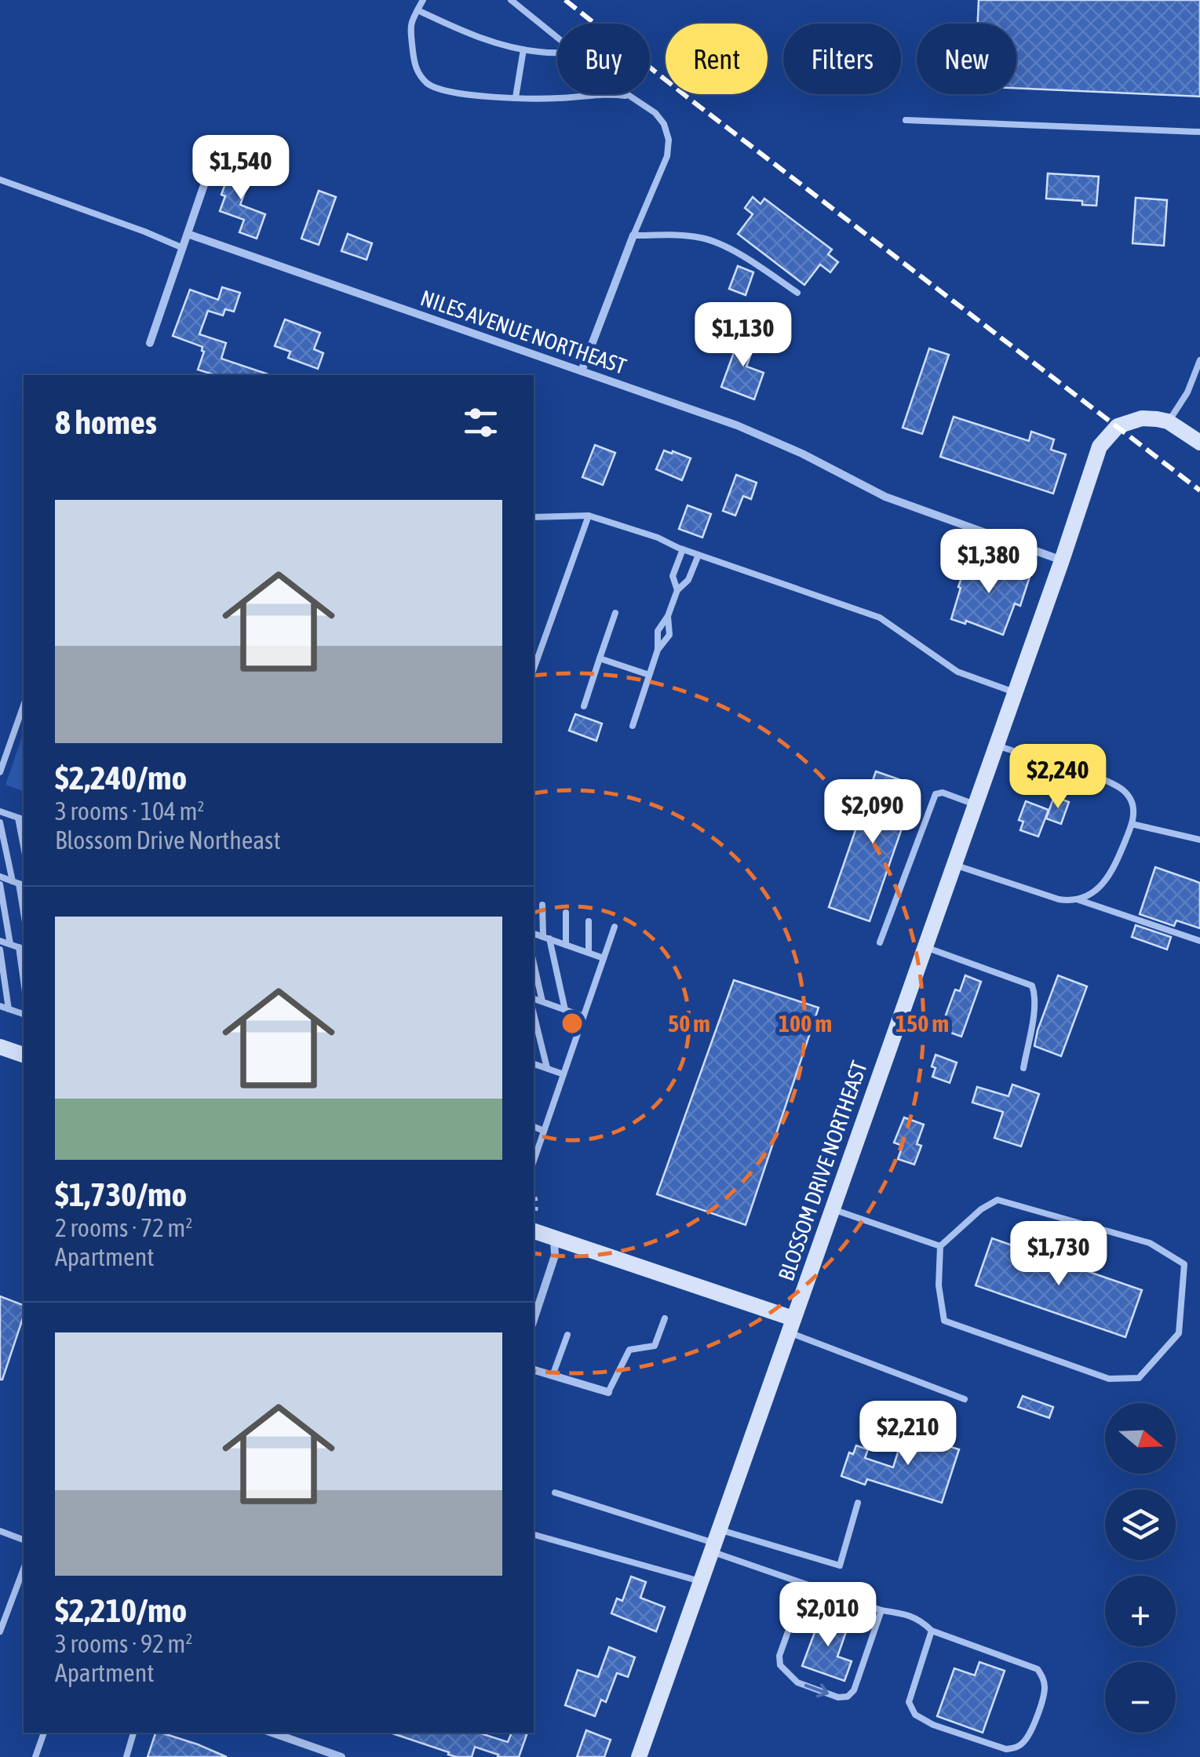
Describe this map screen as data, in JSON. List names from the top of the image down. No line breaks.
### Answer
{"streets":{"street":["NILES AVENUE NORTHEAST","BLOSSOM DRIVE NORTHEAST"]},"crossings":[["NILES AVENUE NORTHEAST","BLOSSOM DRIVE NORTHEAST"]],"north":"right","page":{"chip":["Buy","Rent","Filters","New"],"price":["$1,540","$1,130","$1,380","$2,240","$2,090","$1,730","$2,210","$2,010"],"heading":"8 homes","list":[{"name":"$2,240/mo","note":"3 rooms · 104 m² · Blossom Drive Northeast"},{"name":"$1,730/mo","note":"2 rooms · 72 m² · Apartment"},{"name":"$2,210/mo","note":"3 rooms · 92 m² · Apartment"}],"map_buttons":["+","−"]},"rings":["50 m","100 m","150 m"]}
